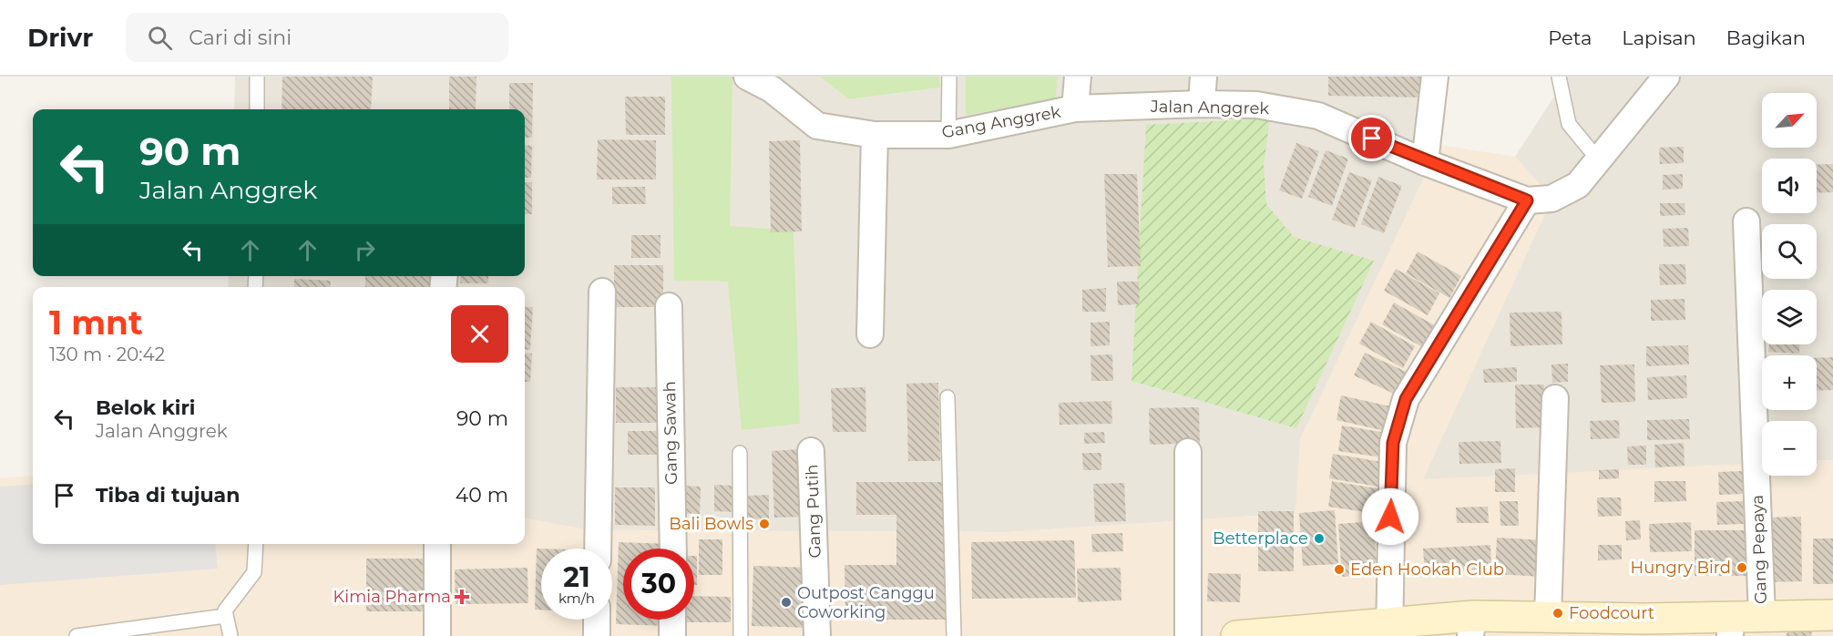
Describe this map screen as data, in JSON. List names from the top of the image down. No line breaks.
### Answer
{"streets":{"street":["Jalan Anggrek","Gang Anggrek","Gang Sawah","Gang Putih","Gang Pepaya"]},"crossings":[["Jalan Anggrek","Gang Anggrek"]],"places":{"other":["Bali Bowls","Betterplace","Hungry Bird","Eden Hookah Club","Outpost Canggu Coworking","Foodcourt"],"health":["Kimia Pharma"]},"north":"top right","page":{"header":"Drivr","search":"Cari di sini","nav":["Peta","Lapisan","Bagikan"],"map_buttons":["+","−"],"turn":["90 m","Jalan Anggrek"],"heading":["1 mnt","130 m · 20:42"],"list":[{"name":"Belok kiri","note":"Jalan Anggrek","value":"90 m"},{"name":"Tiba di tujuan","value":"40 m"}],"speed":"21 km/h","limit":"30"}}
